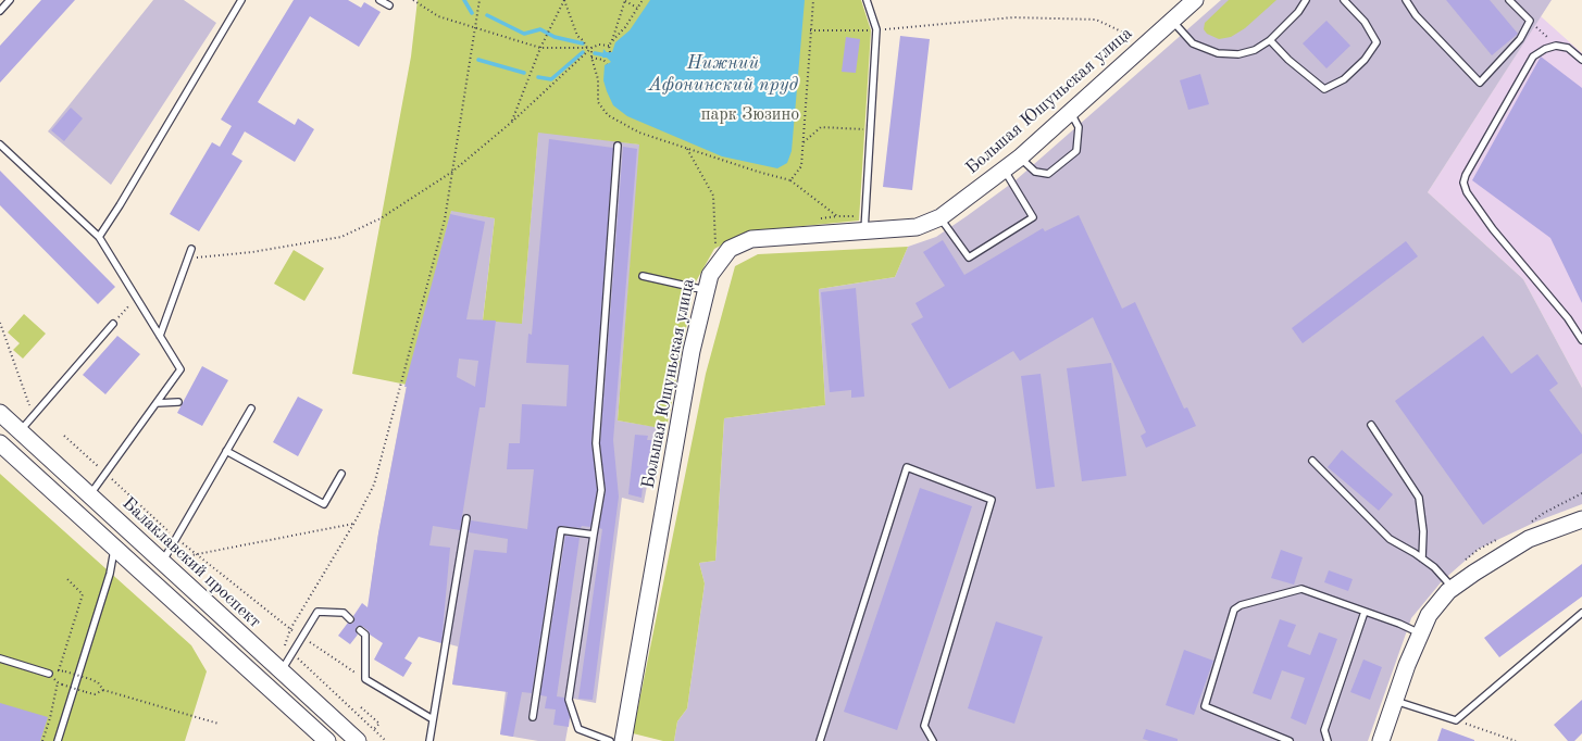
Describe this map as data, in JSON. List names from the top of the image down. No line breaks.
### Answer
{"streets":{"street":["Большая Юшуньская улица","Балаклавский проспект"]},"water":["Нижний Афонинский пруд"],"parks":["парк Зюзино"]}
